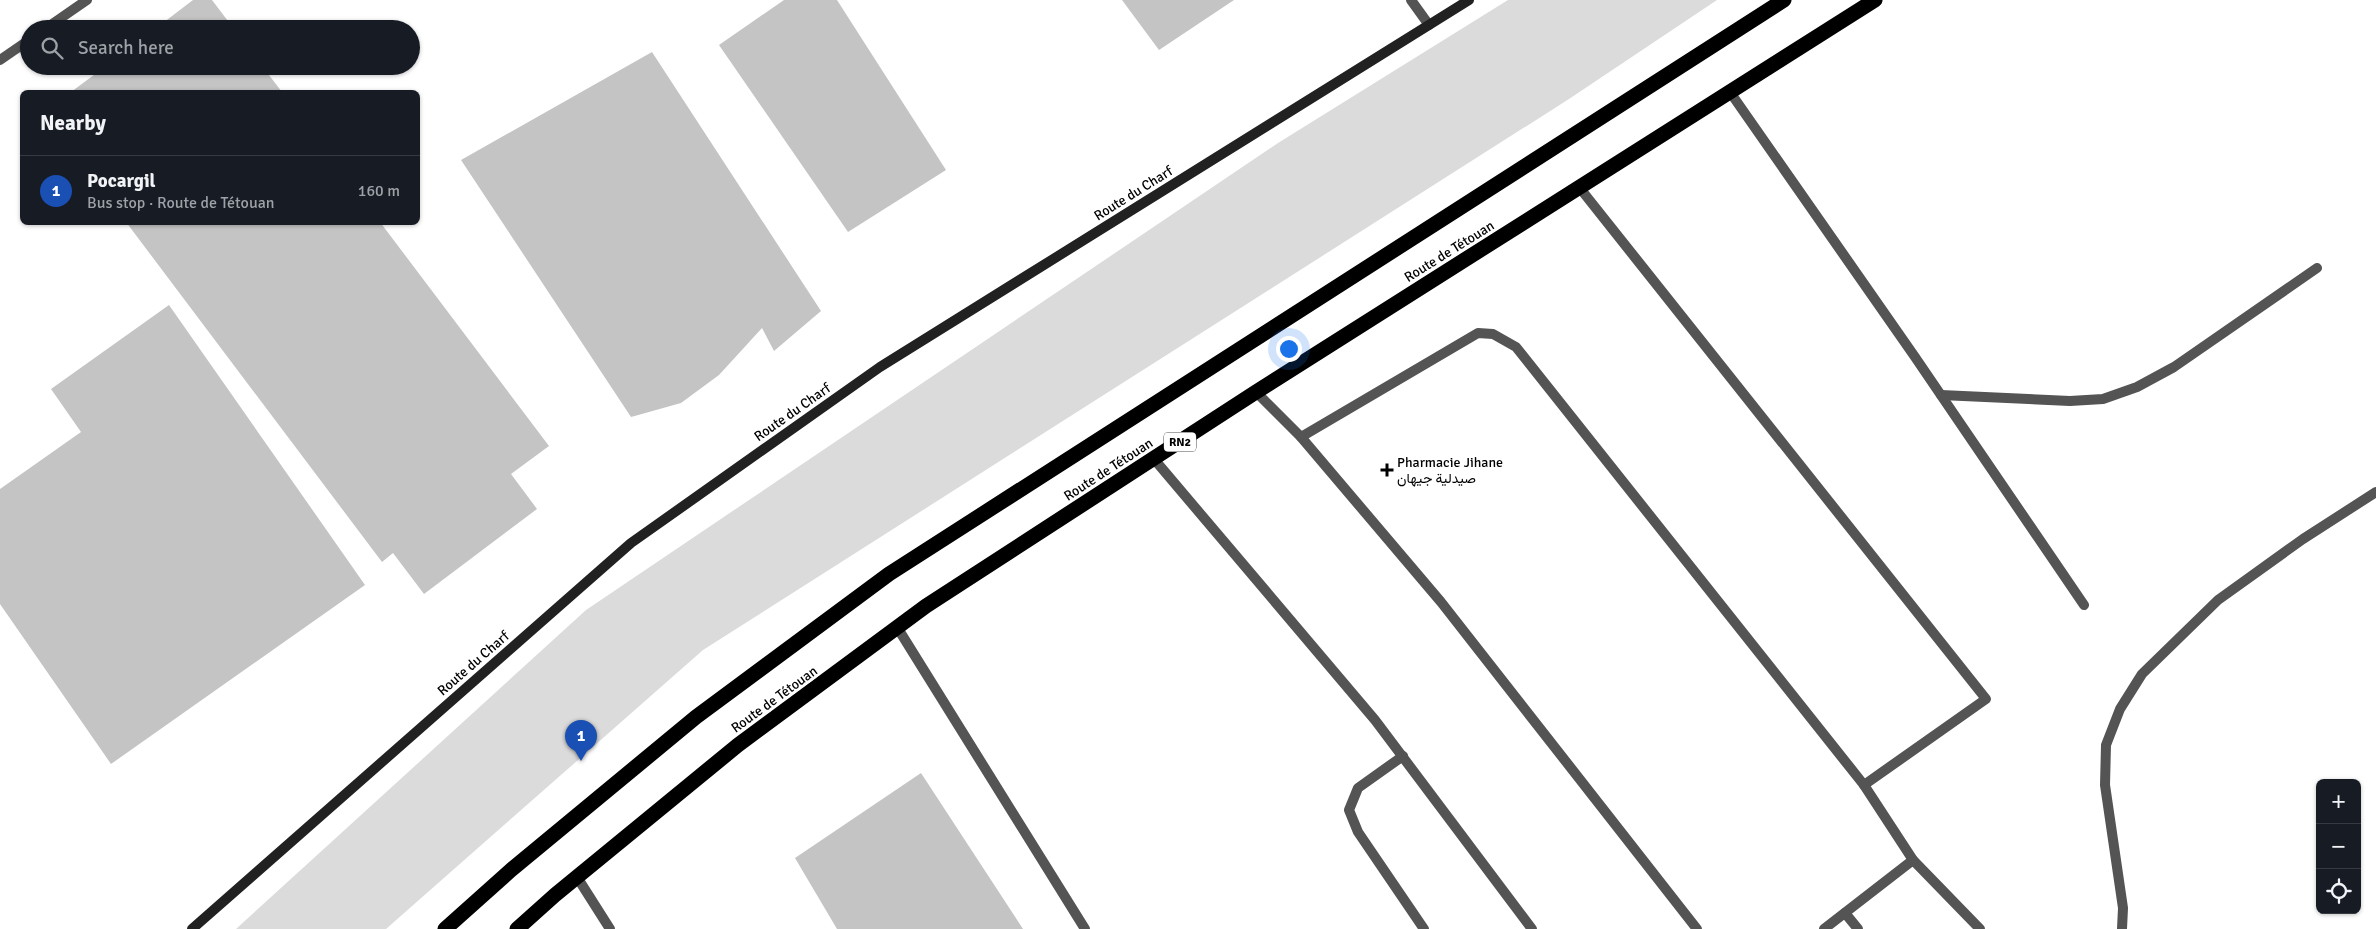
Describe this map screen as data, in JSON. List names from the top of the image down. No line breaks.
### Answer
{"streets":{"highway":["Route de Tétouan","RN2"],"street":["Route du Charf"]},"places":{"health":["Pharmacie Jihane صيدلية جيهان"]},"page":{"search":"Search here","heading":"Nearby","list":[{"mark":"1","name":"Pocargil","note":"Bus stop · Route de Tétouan","value":"160 m"}],"pins":"1","map_buttons":["+","−"]}}
